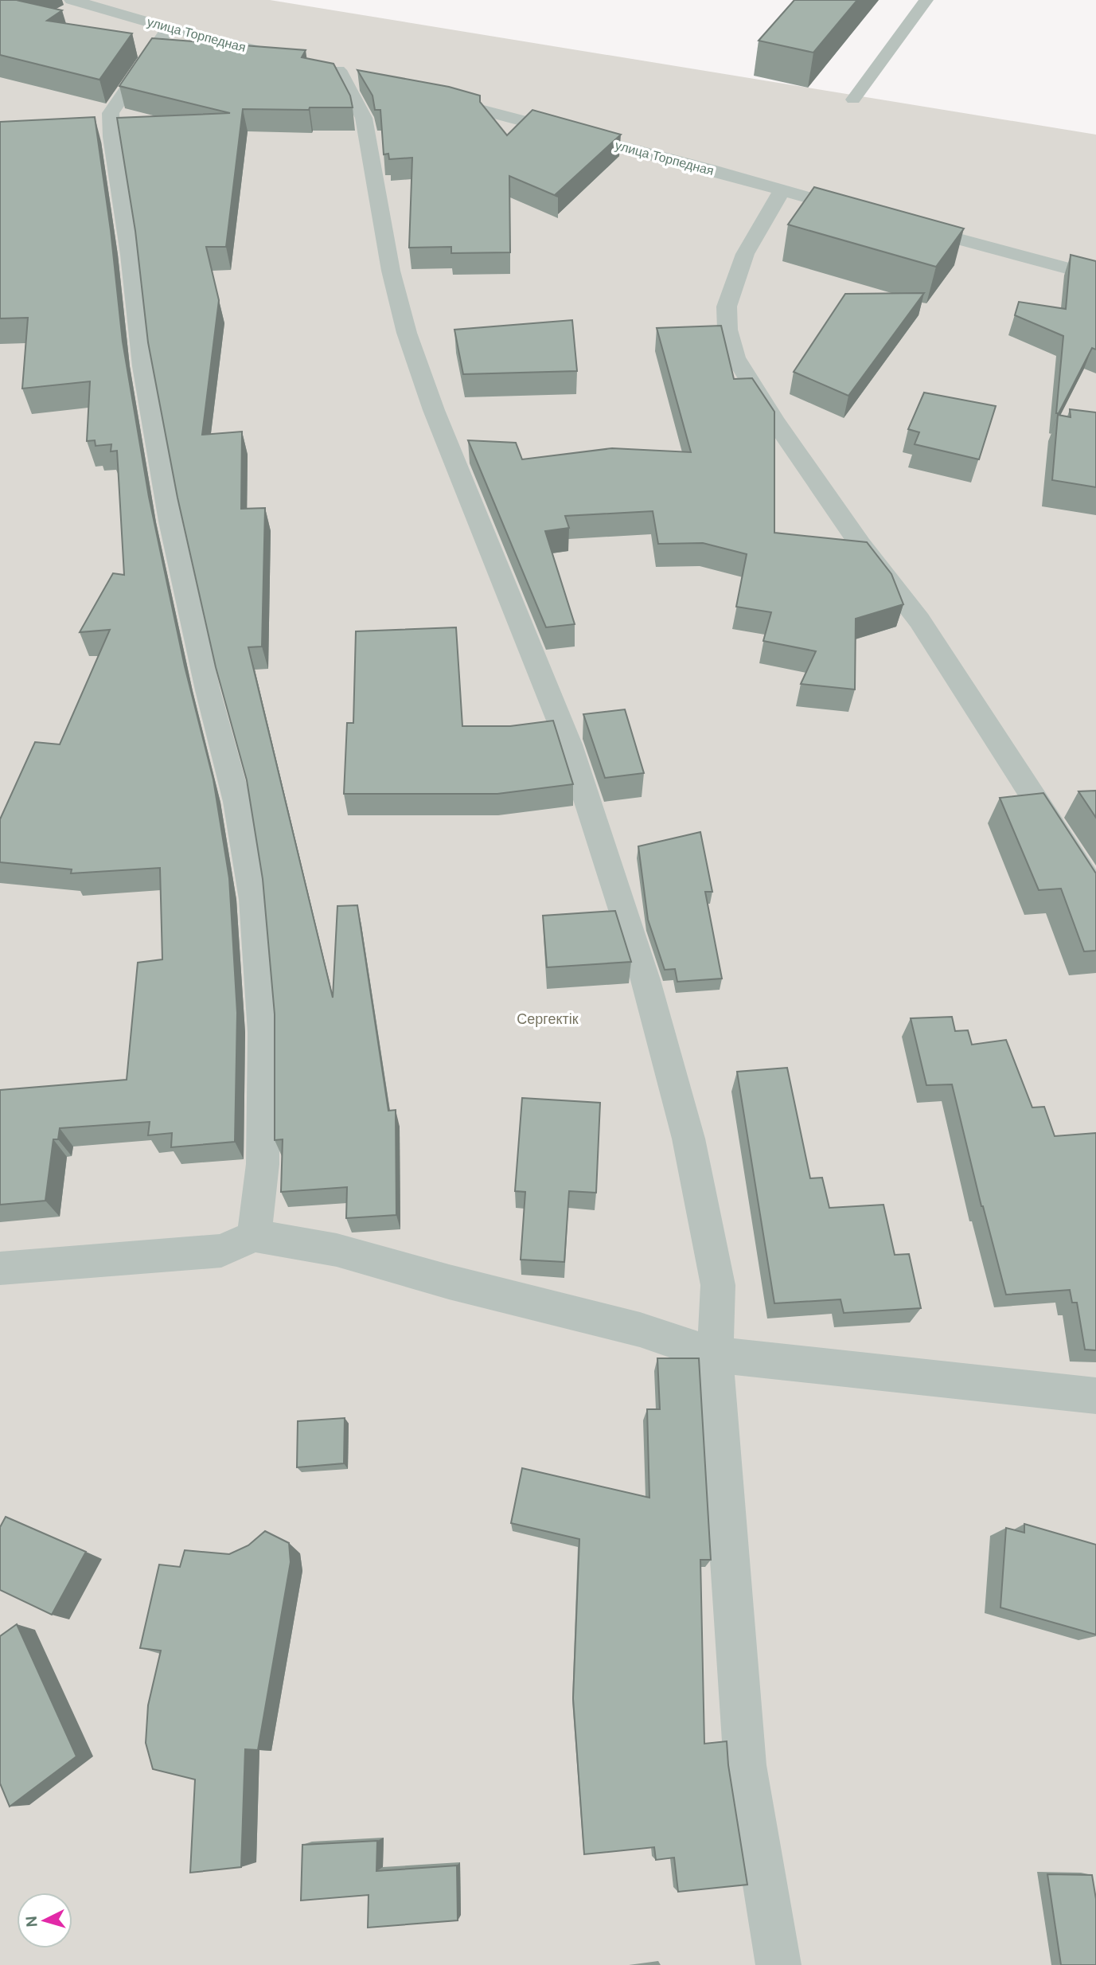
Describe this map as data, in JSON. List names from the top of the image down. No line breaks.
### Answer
{"streets":{"street":["улица Торпедная"]},"parks":["Сергектік"],"north":"left"}
